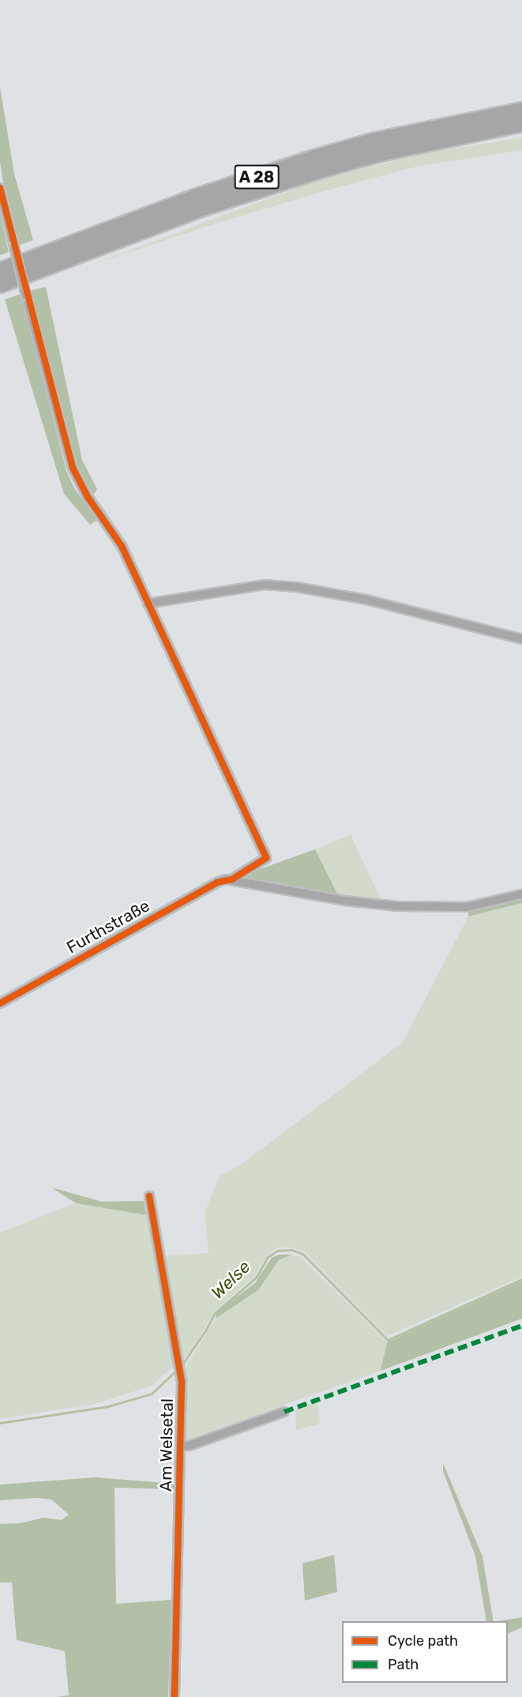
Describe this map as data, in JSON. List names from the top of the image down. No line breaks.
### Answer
{"streets":{"highway":["A 28"],"street":["Furthstraße","Am Welsetal"]},"water":["Welse"],"legend":["Cycle path","Path"]}
